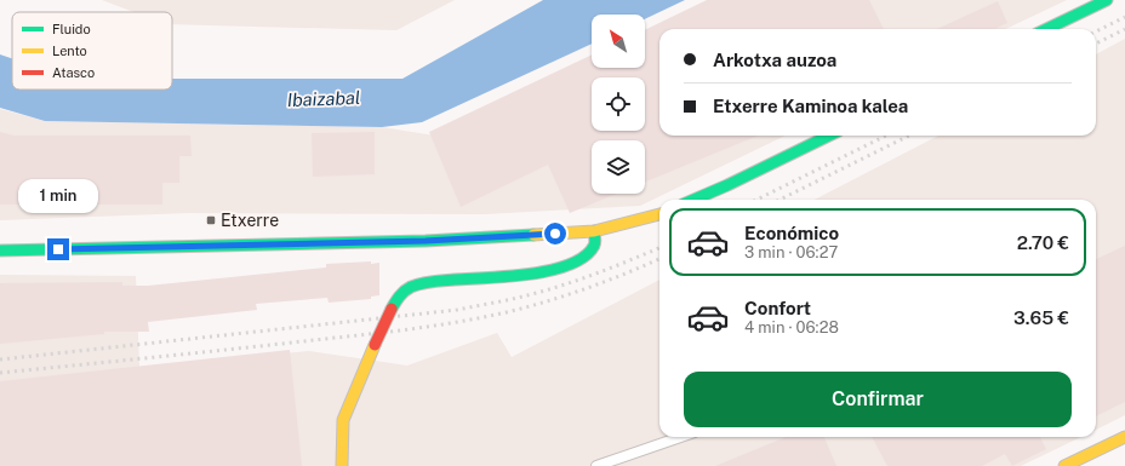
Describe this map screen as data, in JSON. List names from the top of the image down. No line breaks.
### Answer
{"water":["Ibaizabal"],"places":{"transit":["Etxerre"]},"legend":["Fluido","Lento","Atasco"],"north":"top left","page":{"banner":["Arkotxa auzoa","Etxerre Kaminoa kalea"],"bubble":"1 min","list":[{"name":"Económico","note":"3 min · 06:27","value":"2.70 €"},{"name":"Confort","note":"4 min · 06:28","value":"3.65 €"}],"buttons":"Confirmar"}}
